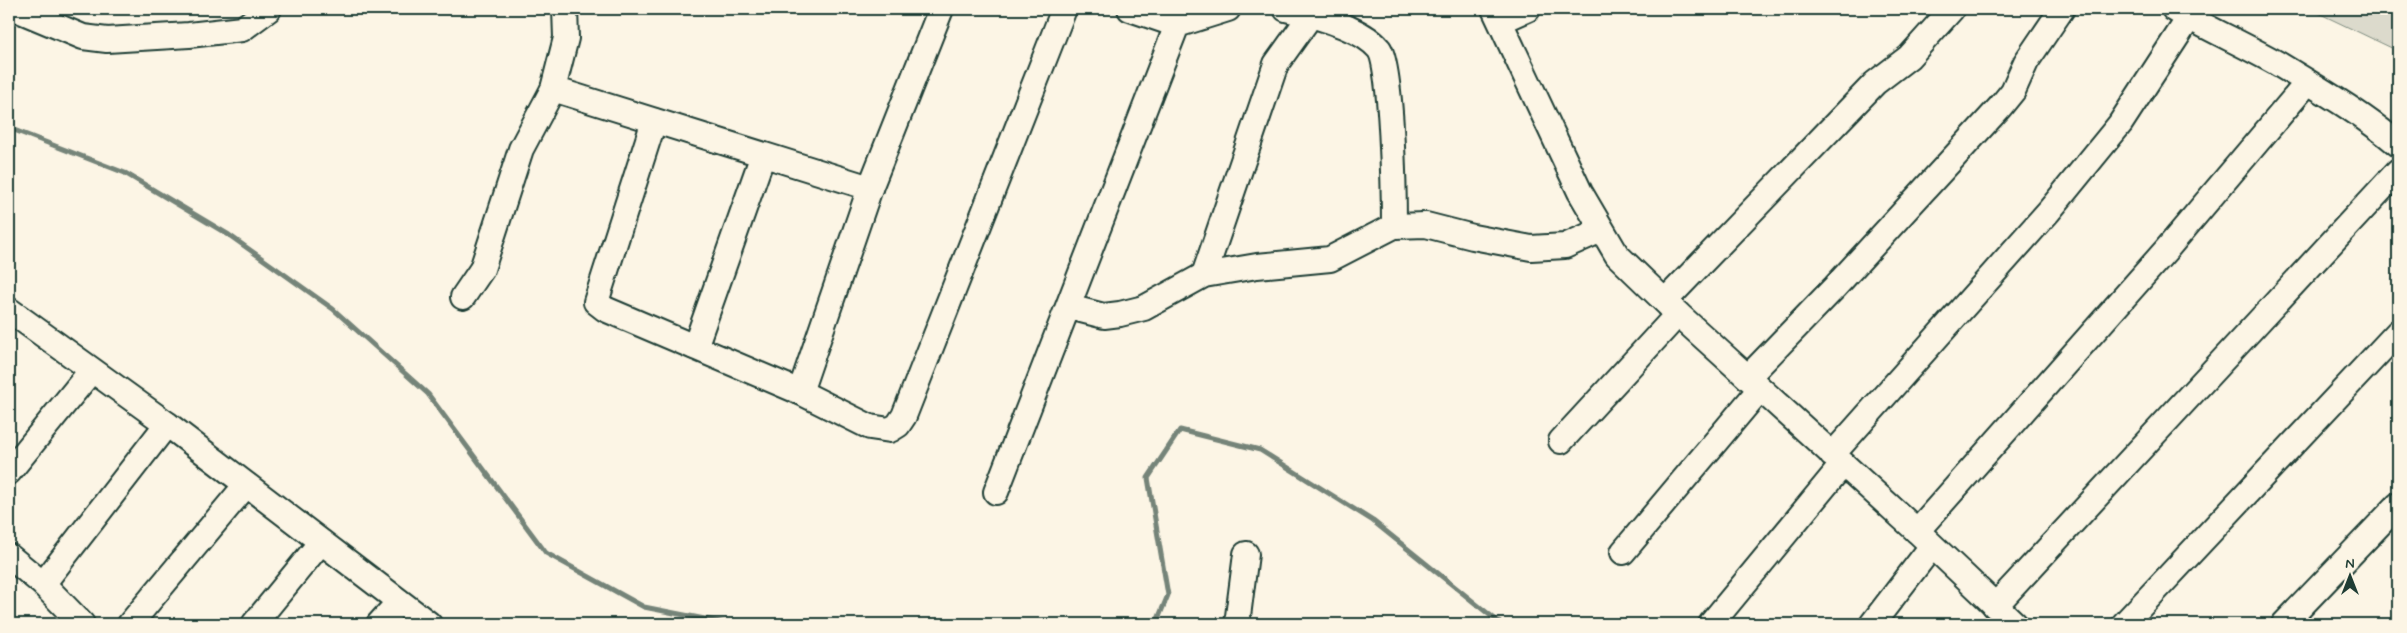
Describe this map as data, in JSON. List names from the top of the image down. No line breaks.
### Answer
{"north":"top"}
